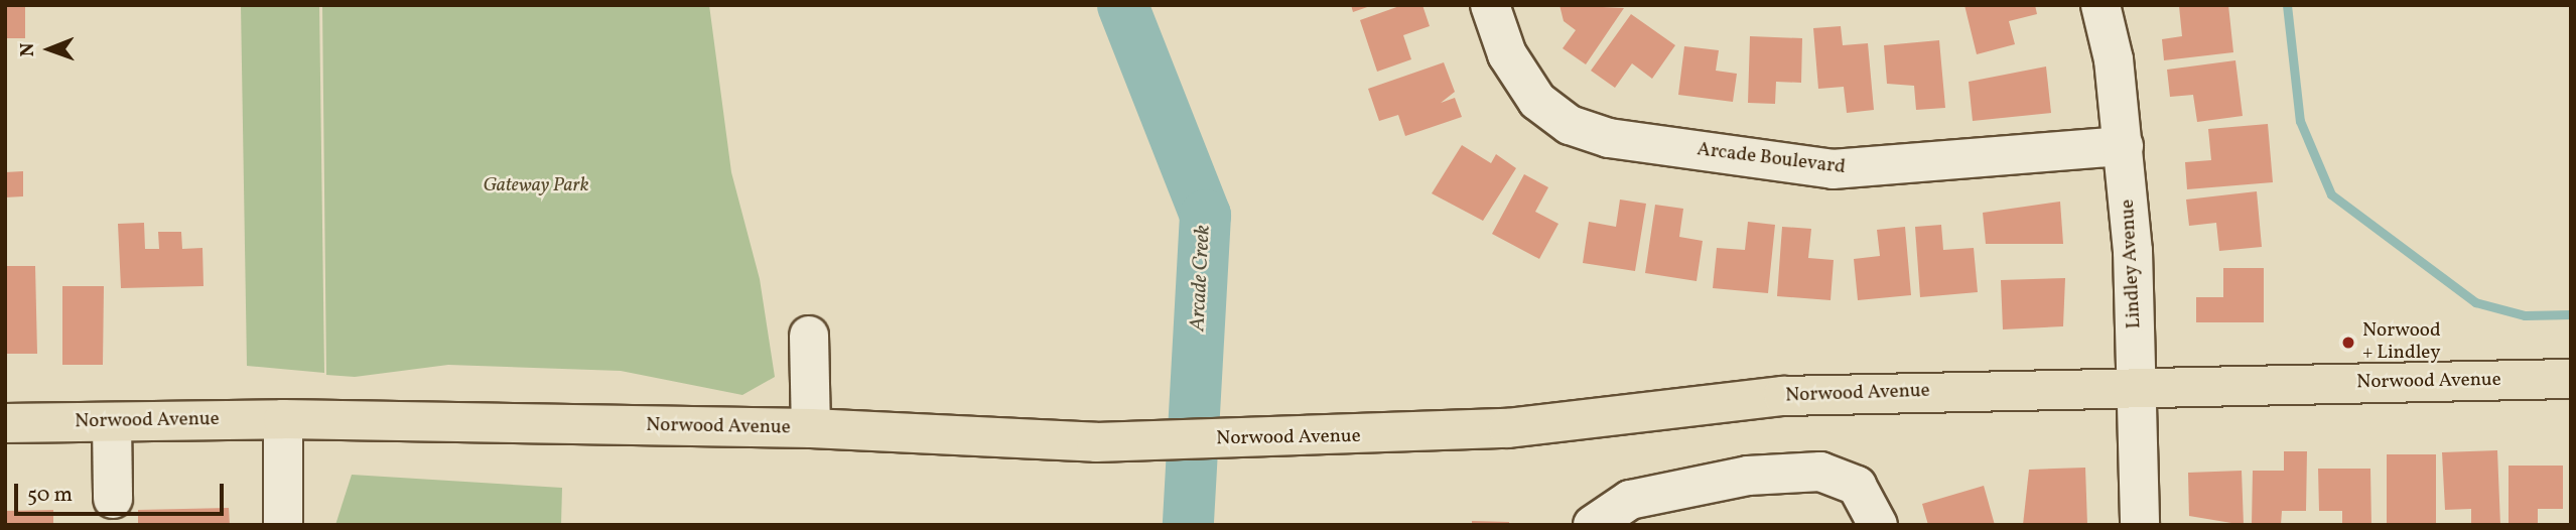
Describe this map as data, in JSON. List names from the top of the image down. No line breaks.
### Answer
{"streets":{"main road":["Norwood Avenue"],"street":["Arcade Boulevard","Lindley Avenue"]},"crossings":[["Arcade Boulevard","Lindley Avenue"],["Lindley Avenue","Norwood Avenue"]],"water":["Arcade Creek"],"parks":["Gateway Park"],"places":["Norwood + Lindley"],"scale_bar":"50 m","north":"left"}
